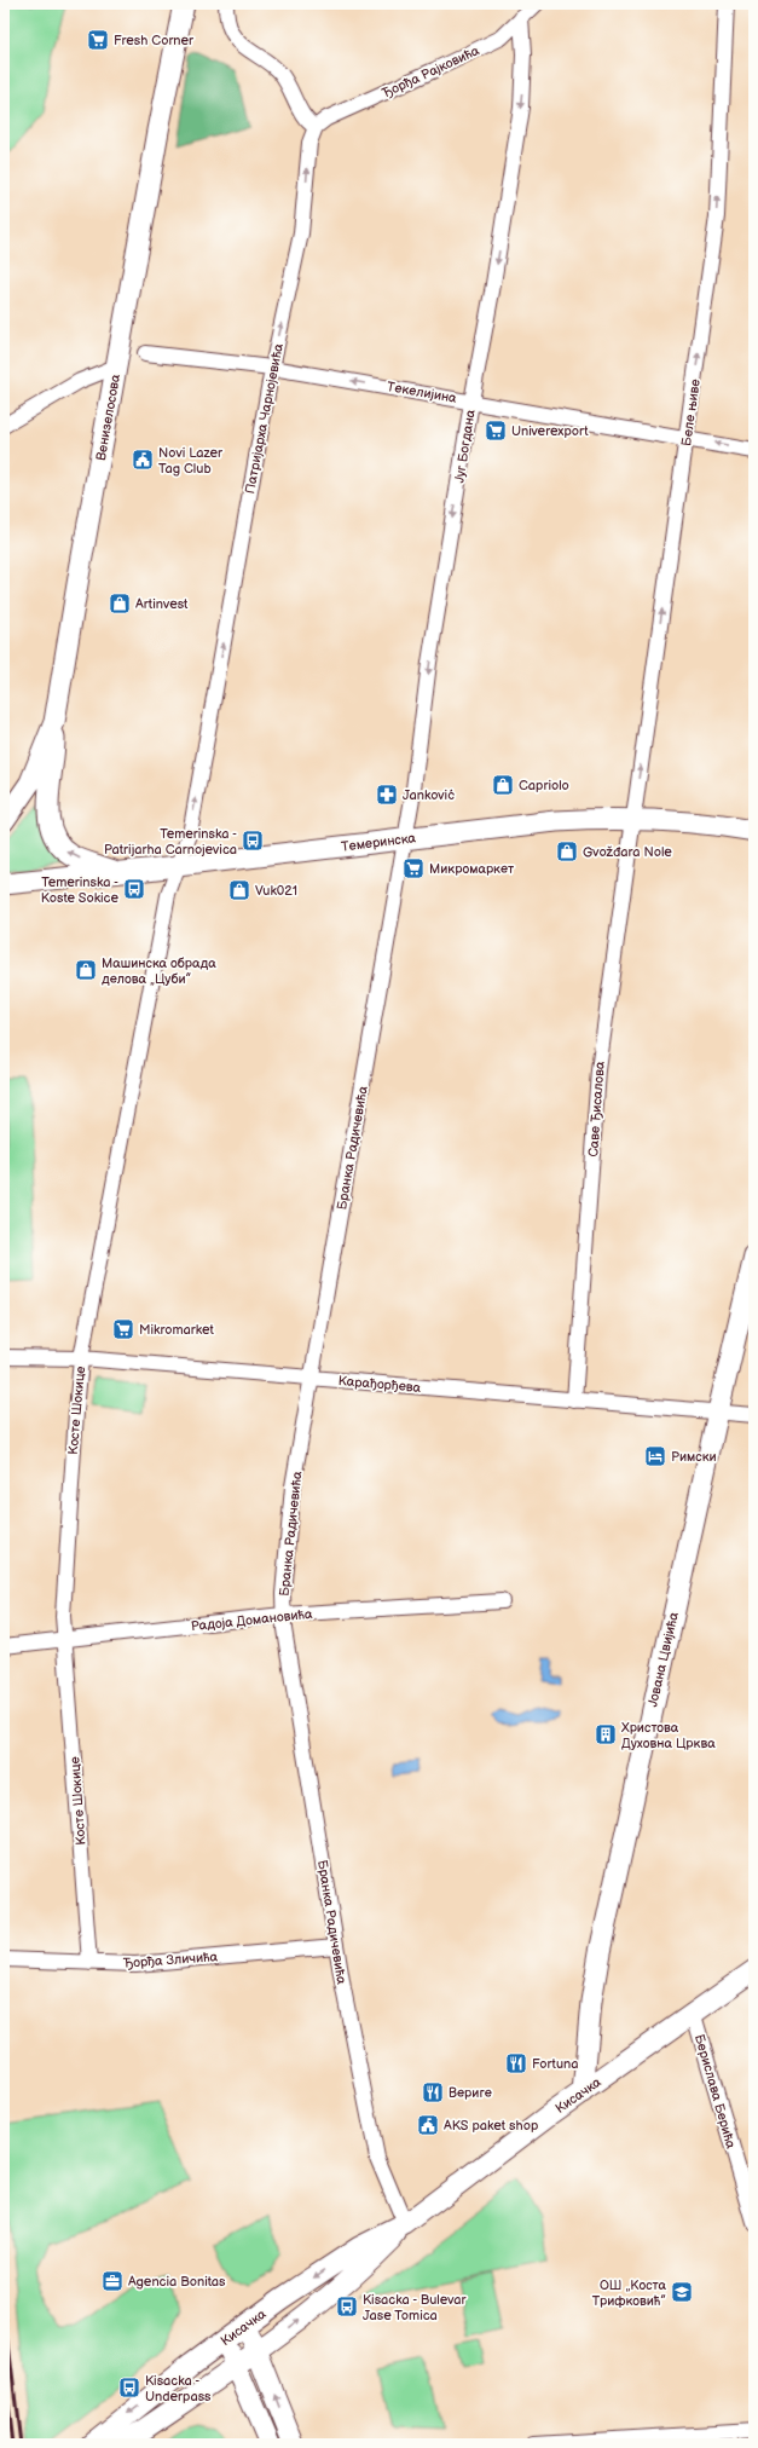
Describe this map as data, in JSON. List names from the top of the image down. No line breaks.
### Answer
{"streets":{"main road":["Венизелосова","Темеринска","Јована Цвијића","Кисачка"],"street":["Ђорђа Рајковића","Текелијина","Беле њиве","Патријарха Чарнојевића","Југ Богдана","Саве Ђисалова","Бранка Радичевића","Карађорђева","Косте Шокице","Радоја Домановића","Ђорђа Зличића","Берислава Берића"]},"crossings":[["Ђорђа Рајковића","Патријарха Чарнојевића"],["Ђорђа Рајковића","Југ Богдана"],["Текелијина","Беле њиве"],["Текелијина","Патријарха Чарнојевића"],["Текелијина","Југ Богдана"],["Беле њиве","Темеринска"],["Беле њиве","Саве Ђисалова"],["Патријарха Чарнојевића","Темеринска"],["Патријарха Чарнојевића","Косте Шокице"],["Југ Богдана","Темеринска"],["Југ Богдана","Бранка Радичевића"],["Темеринска","Саве Ђисалова"],["Темеринска","Бранка Радичевића"],["Темеринска","Косте Шокице"],["Саве Ђисалова","Карађорђева"],["Бранка Радичевића","Карађорђева"],["Бранка Радичевића","Радоја Домановића"],["Бранка Радичевића","Ђорђа Зличића"],["Бранка Радичевића","Кисачка"],["Карађорђева","Косте Шокице"],["Карађорђева","Јована Цвијића"],["Косте Шокице","Радоја Домановића"],["Косте Шокице","Ђорђа Зличића"],["Јована Цвијића","Кисачка"],["Берислава Берића","Кисачка"]],"one_way":["Текелијина","Беле њиве","Патријарха Чарнојевића","Југ Богдана"],"places":{"supermarket":["Fresh Corner","Univerexport","Микромаркет","Mikromarket"],"public building":["Novi Lazer Tag Club","AKS paket shop"],"shop":["Artinvest","Capriolo","Gvožđara Nole","Vuk021","Машинска обрада делова „Цуби”"],"pharmacy":["Janković"],"bus stop":["Temerinska - Patrijarha Carnojevica","Temerinska - Koste Sokice","Kisacka - Bulevar Jase Tomica","Kisacka - Underpass"],"hotel":["Римски"],"building":["Христова Духовна Црква"],"restaurant":["Fortuna","Вериге"],"office":["Agencia Bonitas"],"school or university":["ОШ „Коста Трифковић”"]}}
